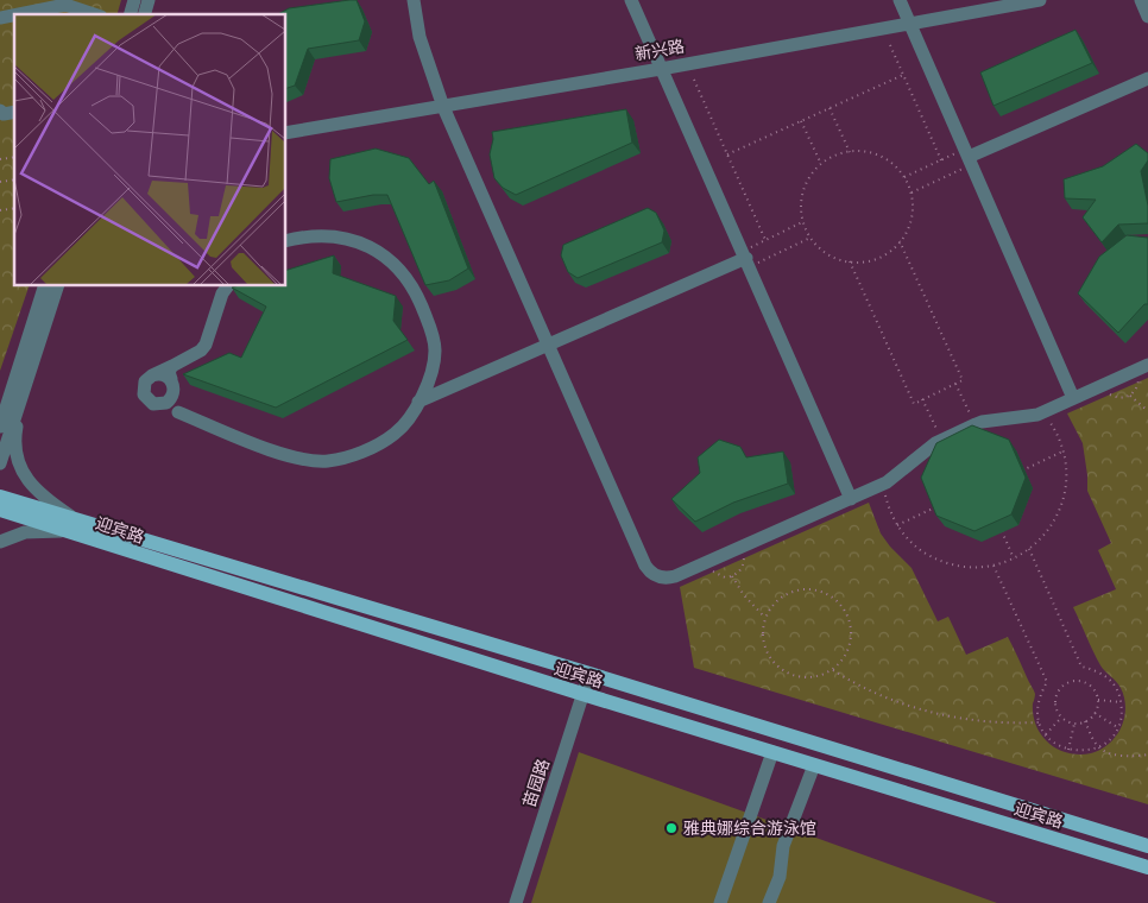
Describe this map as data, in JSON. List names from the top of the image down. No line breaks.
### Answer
{"streets":{"main road":["迎宾路"],"street":["新兴路","苗园路"]},"crossings":[["迎宾路","苗园路"]],"places":["雅典娜综合游泳馆"]}
